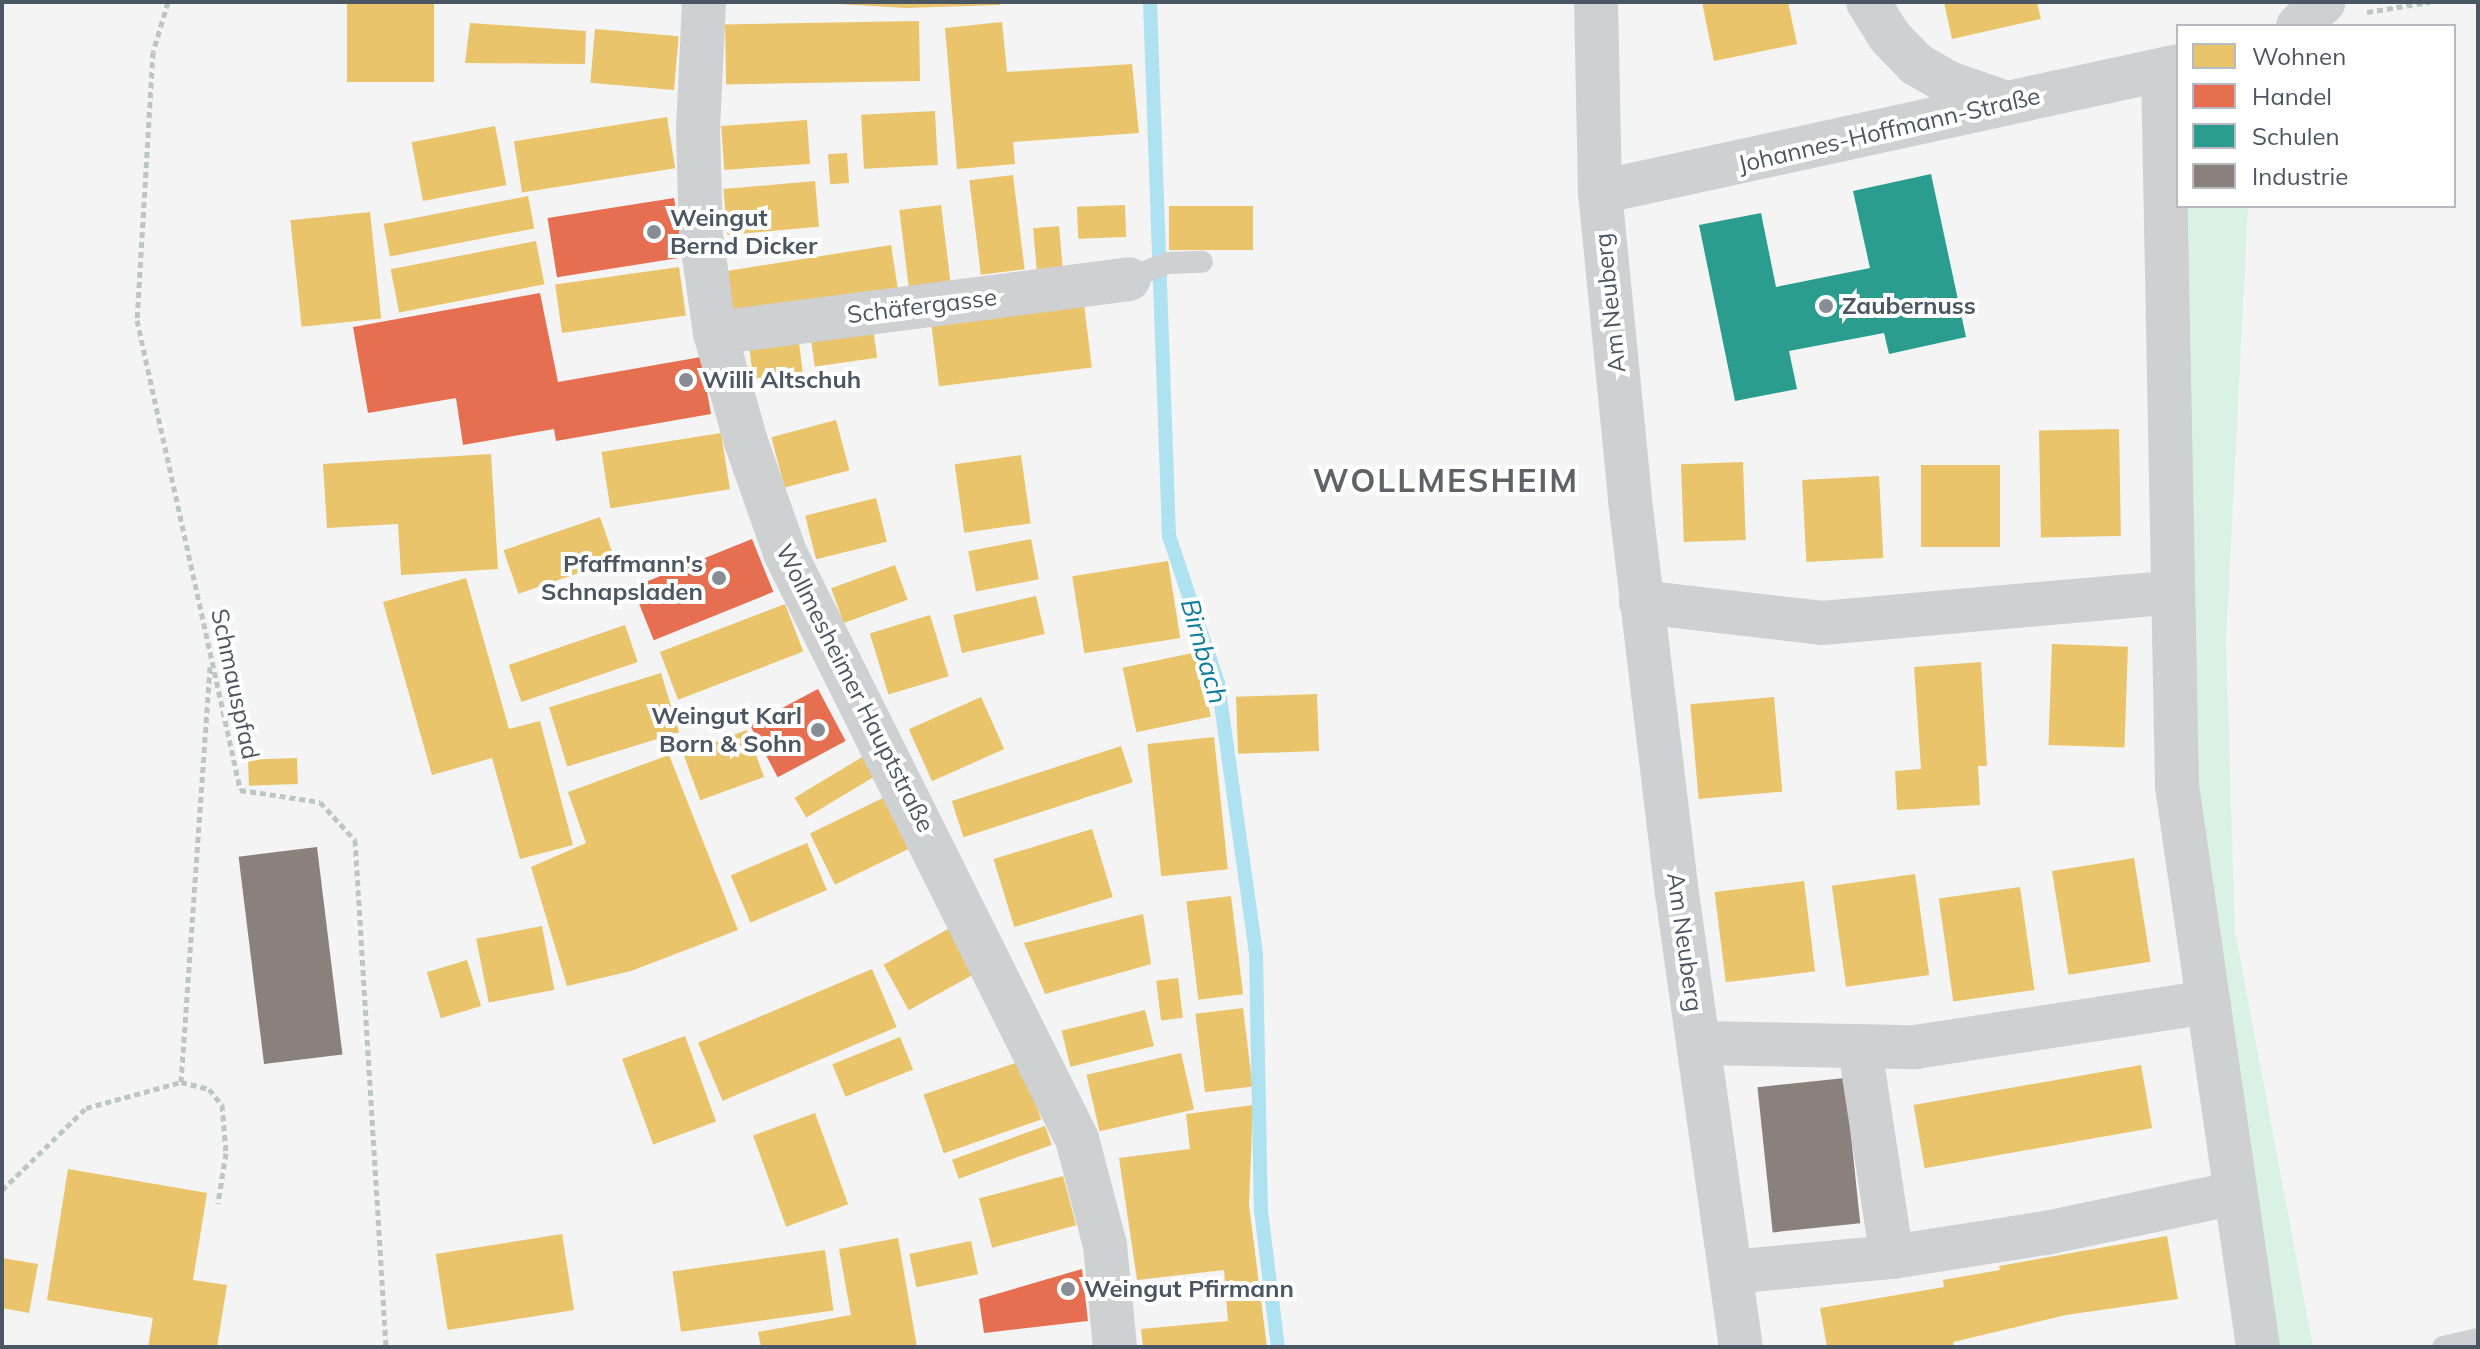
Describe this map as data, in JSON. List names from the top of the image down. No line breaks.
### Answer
{"streets":{"street":["Johannes-Hoffmann-Straße","Am Neuberg","Schäfergasse","Wollmesheimer Hauptstraße"],"path":["Schmauspfad"]},"crossings":[["Johannes-Hoffmann-Straße","Am Neuberg"],["Schäfergasse","Wollmesheimer Hauptstraße"]],"districts":["WOLLMESHEIM"],"water":["Birnbach"],"places":["Weingut Bernd Dicker","Zaubernuss","Willi Altschuh","Pfaffmann's Schnapsladen","Weingut Karl Born & Sohn","Weingut Pfirmann"],"legend":["Wohnen","Handel","Schulen","Industrie"]}
